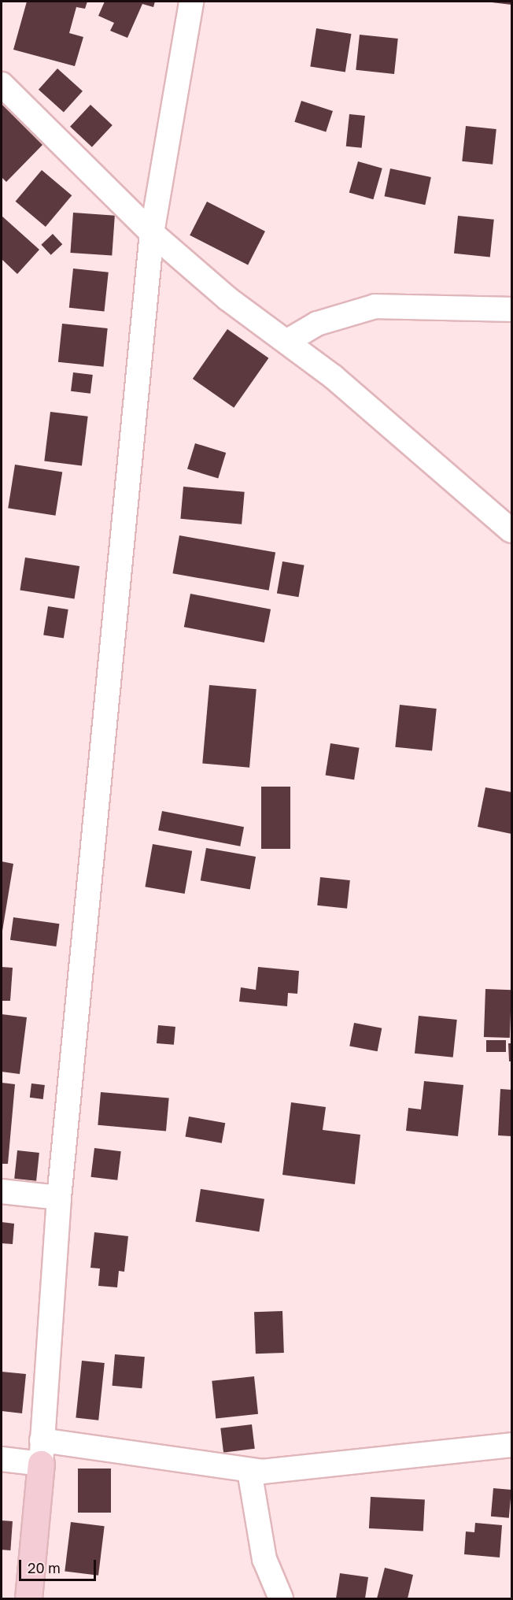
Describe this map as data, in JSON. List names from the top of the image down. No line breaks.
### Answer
{"scale_bar":"20 m"}
